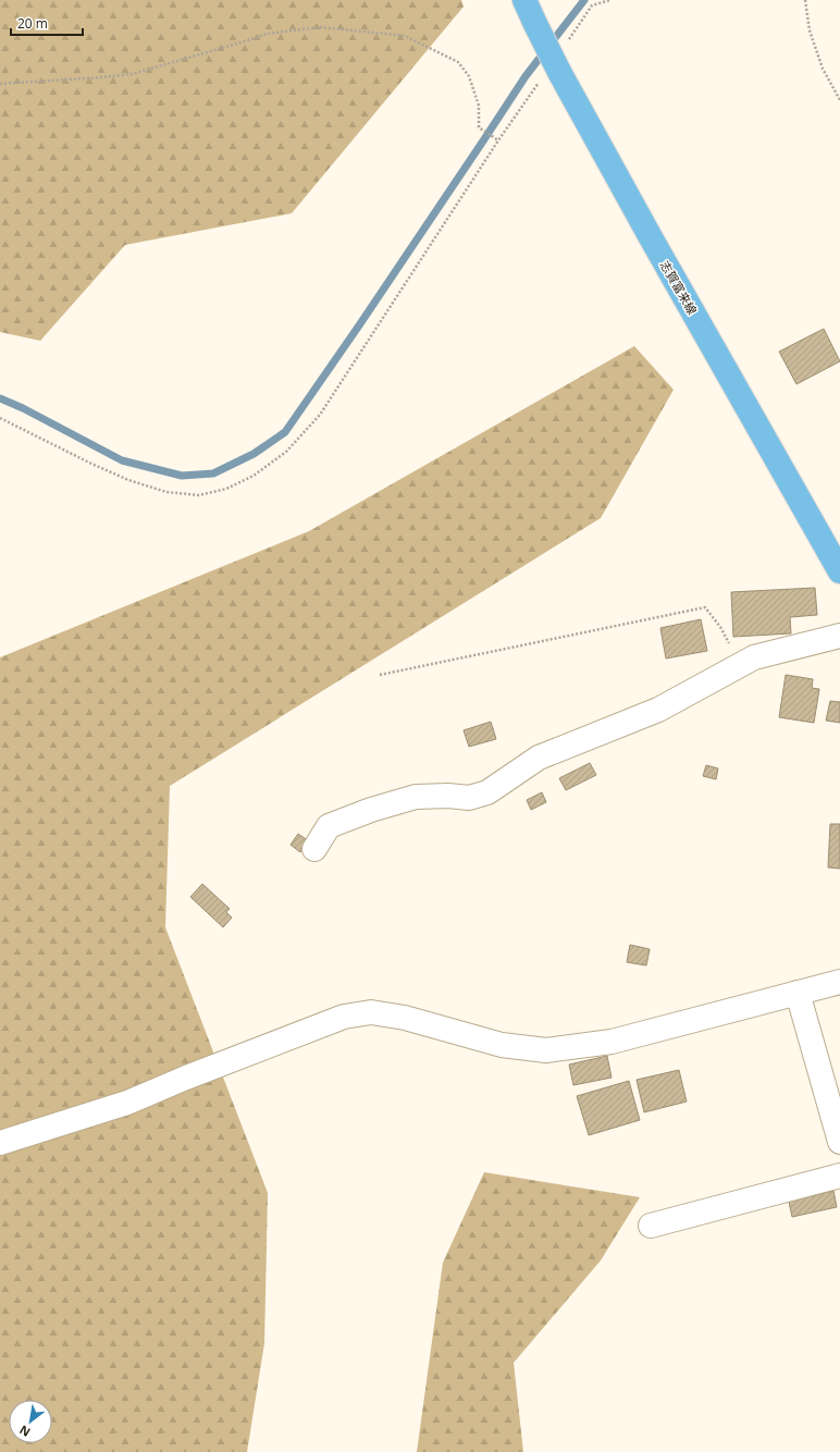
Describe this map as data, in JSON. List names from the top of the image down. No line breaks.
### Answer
{"streets":{"main road":["志賀富来線"]},"scale_bar":"20 m","north":"bottom left"}
